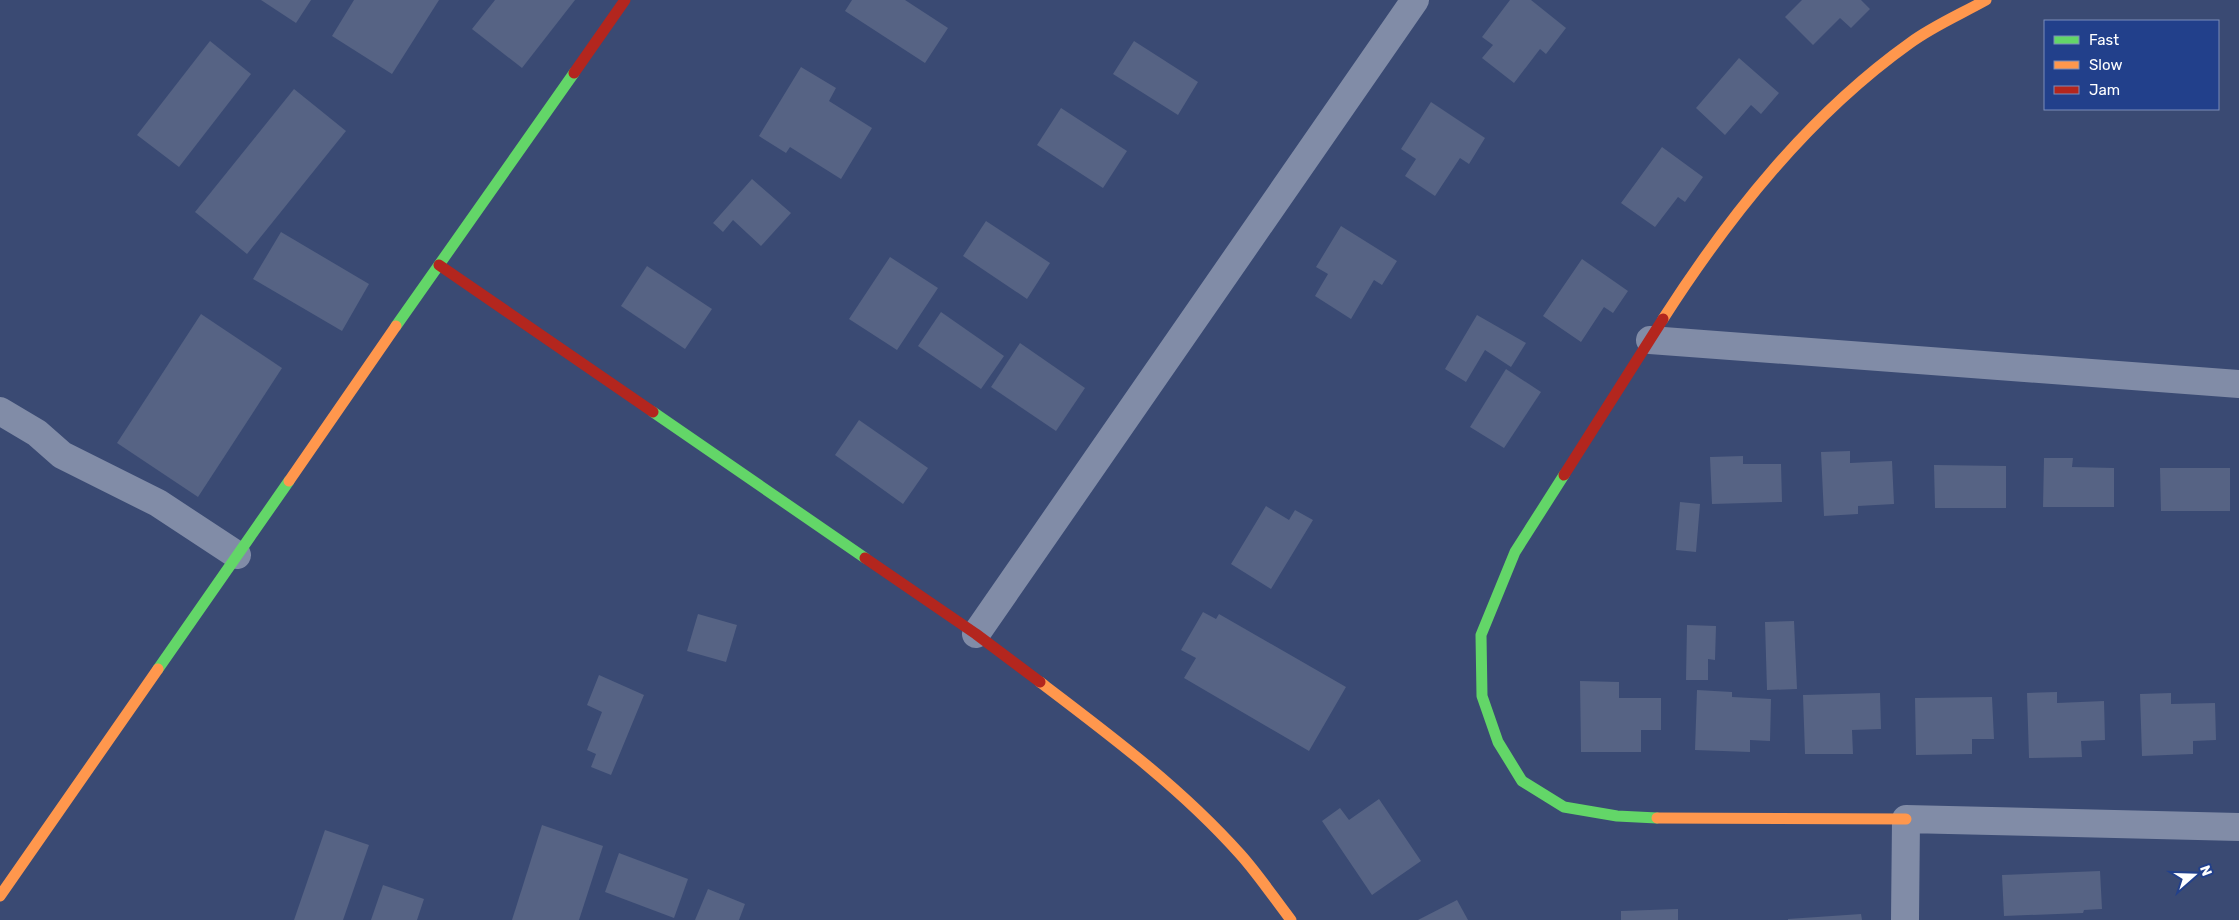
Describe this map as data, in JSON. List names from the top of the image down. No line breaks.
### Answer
{"legend":["Fast","Slow","Jam"],"north":"right"}
